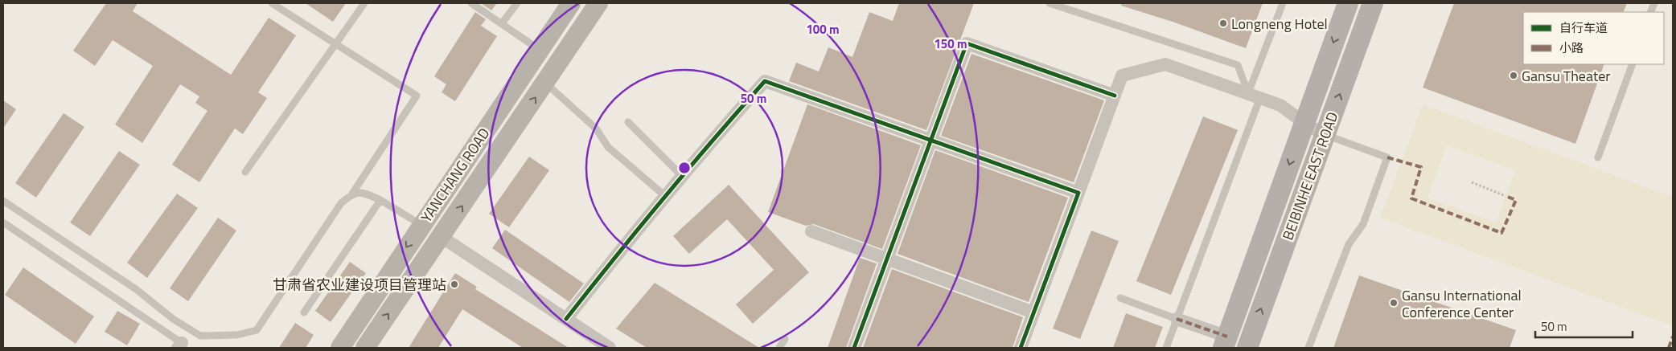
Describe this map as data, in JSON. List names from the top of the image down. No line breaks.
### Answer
{"streets":{"main road":["YANCHANG ROAD","BEIBINHE EAST ROAD"]},"places":["Longneng Hotel","Gansu Theater","甘肃省农业建设项目管理站","Gansu International Conference Center"],"legend":["自行车道","小路"],"scale_bar":"50 m","rings":["100 m","150 m","50 m"]}
